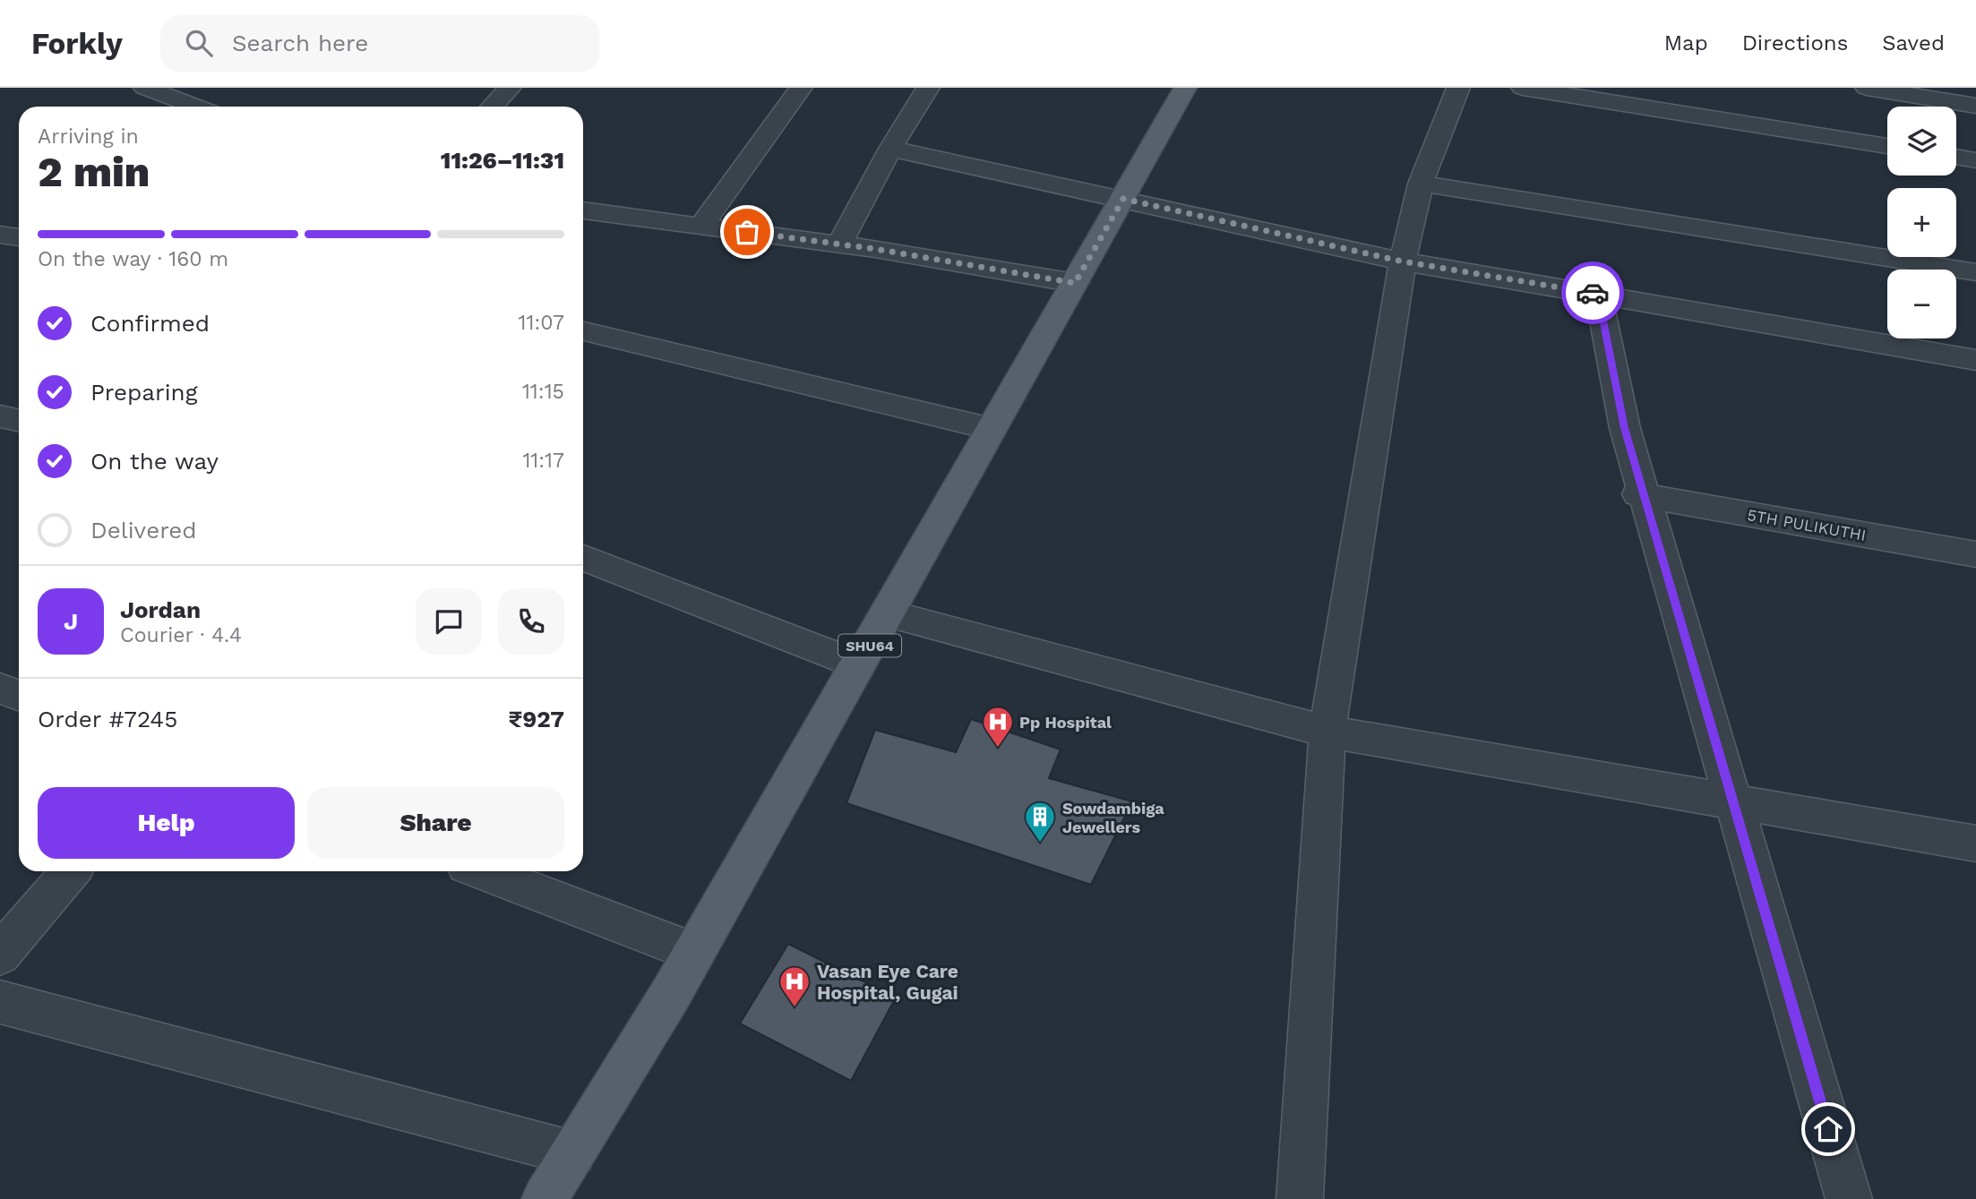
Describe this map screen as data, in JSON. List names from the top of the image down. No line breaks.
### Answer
{"streets":{"main road":["SHU64"],"street":["5TH PULIKUTHI"]},"places":{"hospital":["Pp Hospital","Vasan Eye Care Hospital, Gugai"],"building":["Sowdambiga Jewellers"]},"page":{"header":"Forkly","search":"Search here","nav":["Map","Directions","Saved"],"map_buttons":["+","−"],"heading":["2 min","Arriving in","11:26–11:31"],"panel":["Jordan","Courier · 4.4","Order #7245","₹927"],"bar":"On the way · 160 m","list":[["Confirmed","11:07"],["Preparing","11:15"],["On the way","11:17"],"Delivered"],"round":"J","buttons":["Help","Share"]}}
